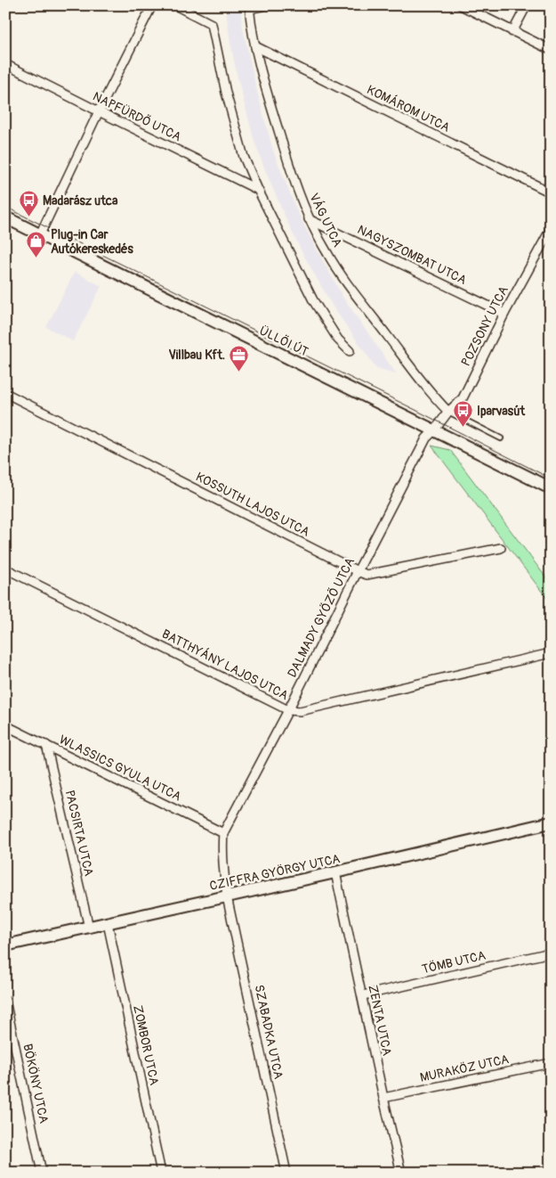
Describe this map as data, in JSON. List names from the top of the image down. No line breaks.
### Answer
{"streets":{"main road":["ÜLLŐI ÚT","CZIFFRA GYÖRGY UTCA"],"street":["KOMÁROM UTCA","NAPFÜRDŐ UTCA","VÁG UTCA","NAGYSZOMBAT UTCA","POZSONY UTCA","KOSSUTH LAJOS UTCA","DALMADY GYŐZŐ UTCA","BATTHYÁNY LAJOS UTCA","WLASSICS GYULA UTCA","PACSIRTA UTCA","TÖMB UTCA","ZENTA UTCA","SZABADKA UTCA","ZOMBOR UTCA","MURAKÖZ UTCA","BÖKÖNY UTCA"]},"crossings":[["KOMÁROM UTCA","VÁG UTCA"],["VÁG UTCA","NAGYSZOMBAT UTCA"],["VÁG UTCA","POZSONY UTCA"],["NAGYSZOMBAT UTCA","POZSONY UTCA"],["POZSONY UTCA","ÜLLŐI ÚT"],["POZSONY UTCA","DALMADY GYŐZŐ UTCA"],["ÜLLŐI ÚT","DALMADY GYŐZŐ UTCA"],["KOSSUTH LAJOS UTCA","DALMADY GYŐZŐ UTCA"],["DALMADY GYŐZŐ UTCA","BATTHYÁNY LAJOS UTCA"],["DALMADY GYŐZŐ UTCA","WLASSICS GYULA UTCA"],["DALMADY GYŐZŐ UTCA","CZIFFRA GYÖRGY UTCA"],["DALMADY GYŐZŐ UTCA","SZABADKA UTCA"],["WLASSICS GYULA UTCA","PACSIRTA UTCA"],["PACSIRTA UTCA","CZIFFRA GYÖRGY UTCA"],["CZIFFRA GYÖRGY UTCA","ZENTA UTCA"],["CZIFFRA GYÖRGY UTCA","SZABADKA UTCA"],["CZIFFRA GYÖRGY UTCA","ZOMBOR UTCA"],["TÖMB UTCA","ZENTA UTCA"],["ZENTA UTCA","MURAKÖZ UTCA"]],"places":{"bus stop":["Madarász utca","Iparvasút"],"shop":["Plug-in Car Autókereskedés"],"office":["Villbau Kft."]}}
